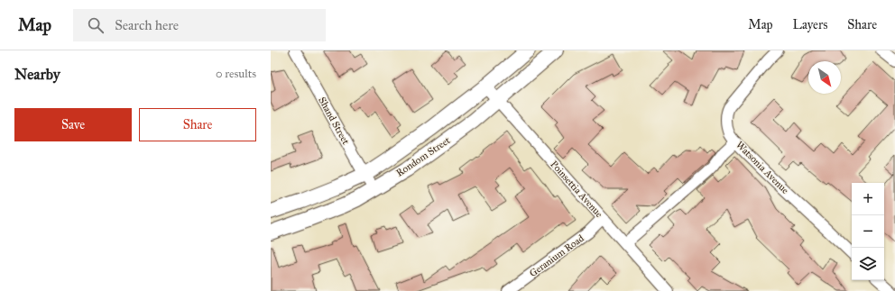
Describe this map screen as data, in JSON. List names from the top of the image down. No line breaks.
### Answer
{"streets":{"street":["Shand Street","Rondom Street","Watsonia Avenue","Poinsettia Avenue","Geranium Road"]},"crossings":[["Shand Street","Rondom Street"],["Rondom Street","Poinsettia Avenue"],["Poinsettia Avenue","Geranium Road"]],"north":"bottom right","page":{"header":"Map","search":"Search here","nav":["Map","Layers","Share"],"heading":["Nearby","0 results"],"buttons":["Save","Share"],"map_buttons":["+","−"]}}
